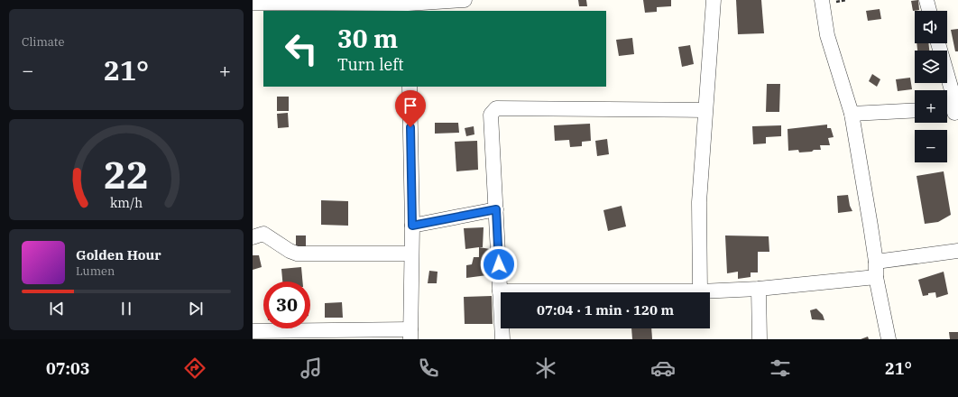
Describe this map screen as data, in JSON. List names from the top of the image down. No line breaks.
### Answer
{"page":{"tile":"Climate","map_buttons":["+","−"],"turn":["30 m","Turn left"],"heat":["−","21°","+"],"song":["Golden Hour","Lumen"],"limit":"30","trip":"07:04 · 1 min · 120 m","tabs":["07:03","21°"],"gauge":["22","km/h"]}}
